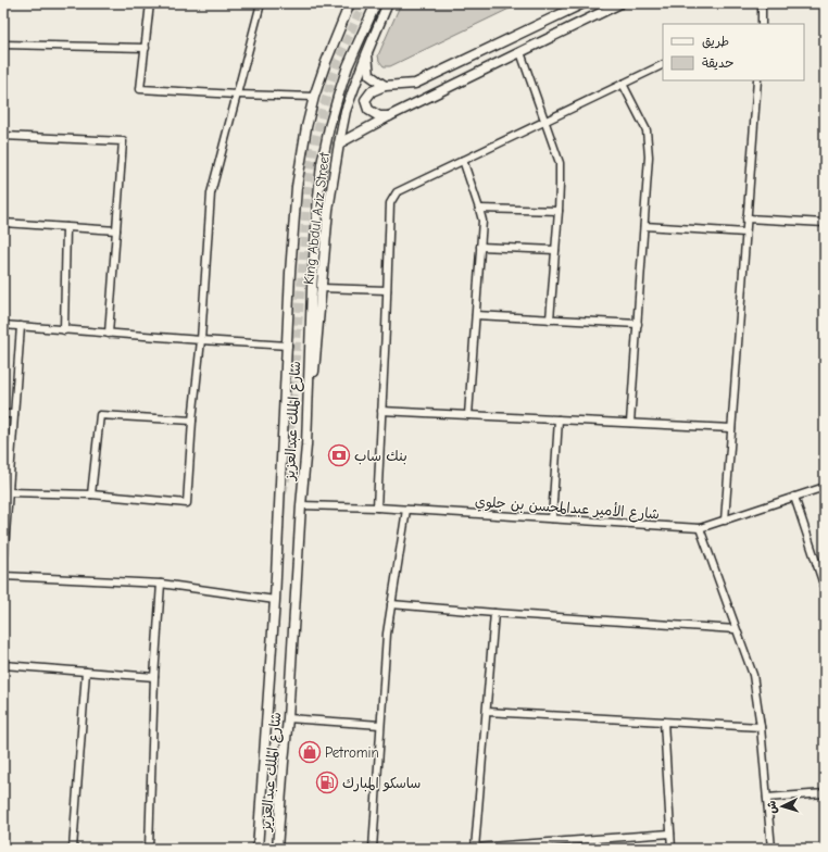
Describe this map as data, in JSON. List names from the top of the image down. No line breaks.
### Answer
{"streets":{"street":["King Abdul Aziz Street","شارع الملك عبدالعزيز","شارع الأمير عبدالمحسن بن جلوي"]},"crossings":[["King Abdul Aziz Street","شارع الملك عبدالعزيز"],["شارع الملك عبدالعزيز","شارع الأمير عبدالمحسن بن جلوي"]],"places":{"bank":["بنك ساب"],"shop":["Petromin"],"fuel station":["ساسكو المبارك"]},"legend":["طريق","حديقة"],"north":"left"}
